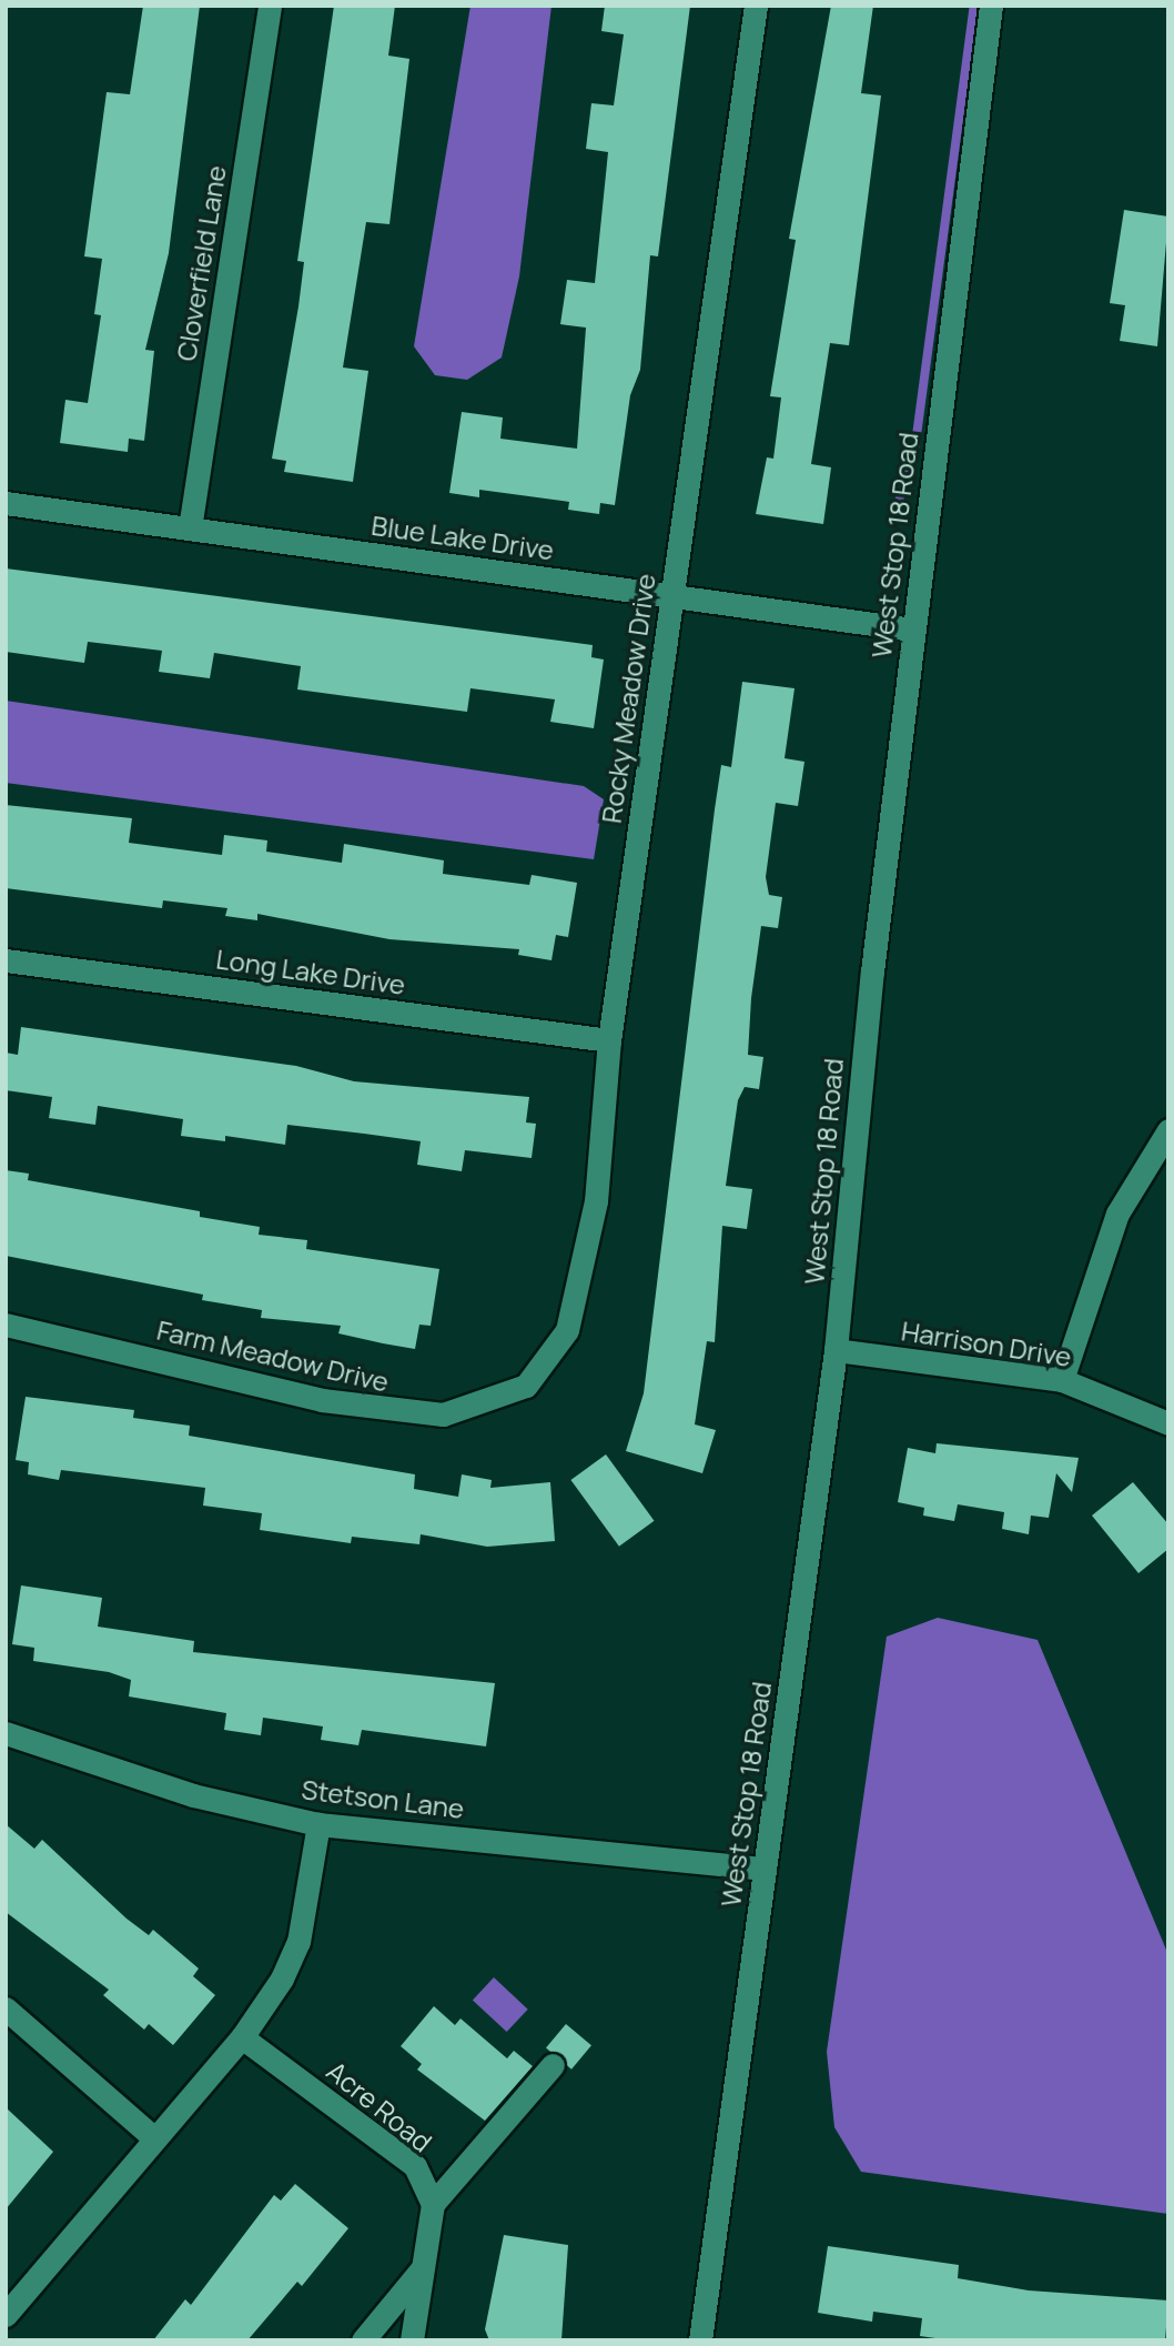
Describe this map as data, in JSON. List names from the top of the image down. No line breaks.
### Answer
{"streets":{"street":["Cloverfield Lane","Blue Lake Drive","West Stop 18 Road","Rocky Meadow Drive","Long Lake Drive","Harrison Drive","Farm Meadow Drive","Stetson Lane","Acre Road"]},"crossings":[["Cloverfield Lane","Blue Lake Drive"],["Blue Lake Drive","West Stop 18 Road"],["Blue Lake Drive","Rocky Meadow Drive"],["West Stop 18 Road","Harrison Drive"],["West Stop 18 Road","Stetson Lane"],["Rocky Meadow Drive","Long Lake Drive"],["Rocky Meadow Drive","Farm Meadow Drive"]]}
